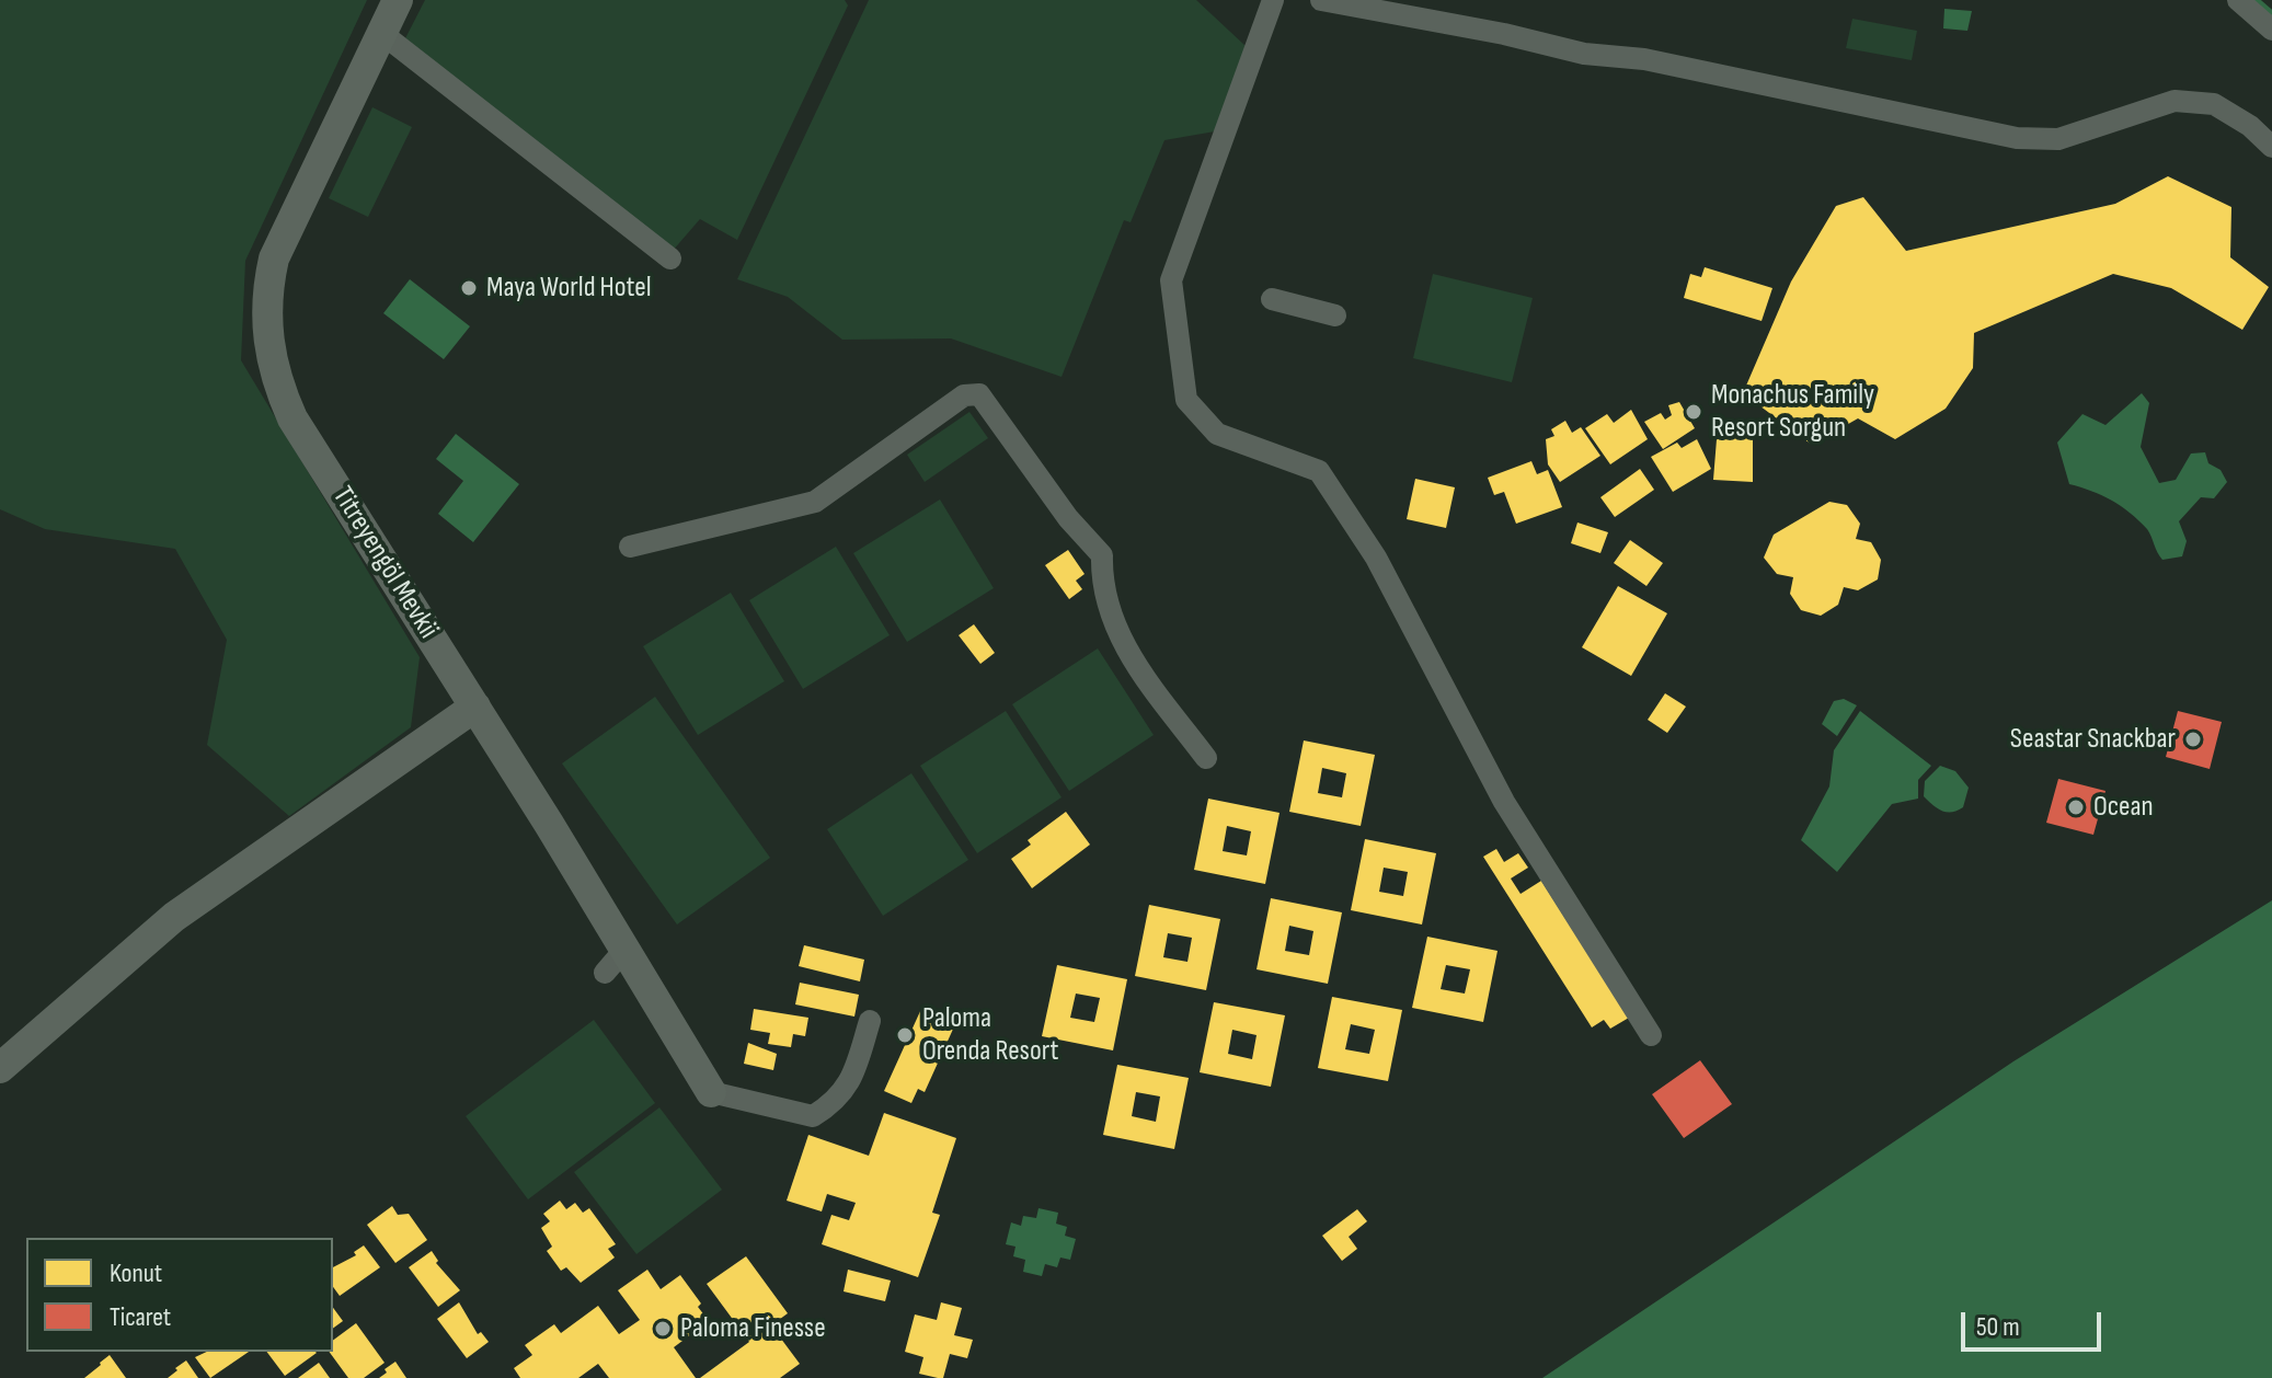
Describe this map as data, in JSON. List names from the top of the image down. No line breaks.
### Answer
{"streets":{"street":["Titreyengöl Mevkii"]},"places":["Maya World Hotel","Monachus Family Resort Sorgun","Seastar Snackbar","Ocean","Paloma Orenda Resort","Paloma Finesse"],"legend":["Konut","Ticaret"],"scale_bar":"50 m"}
